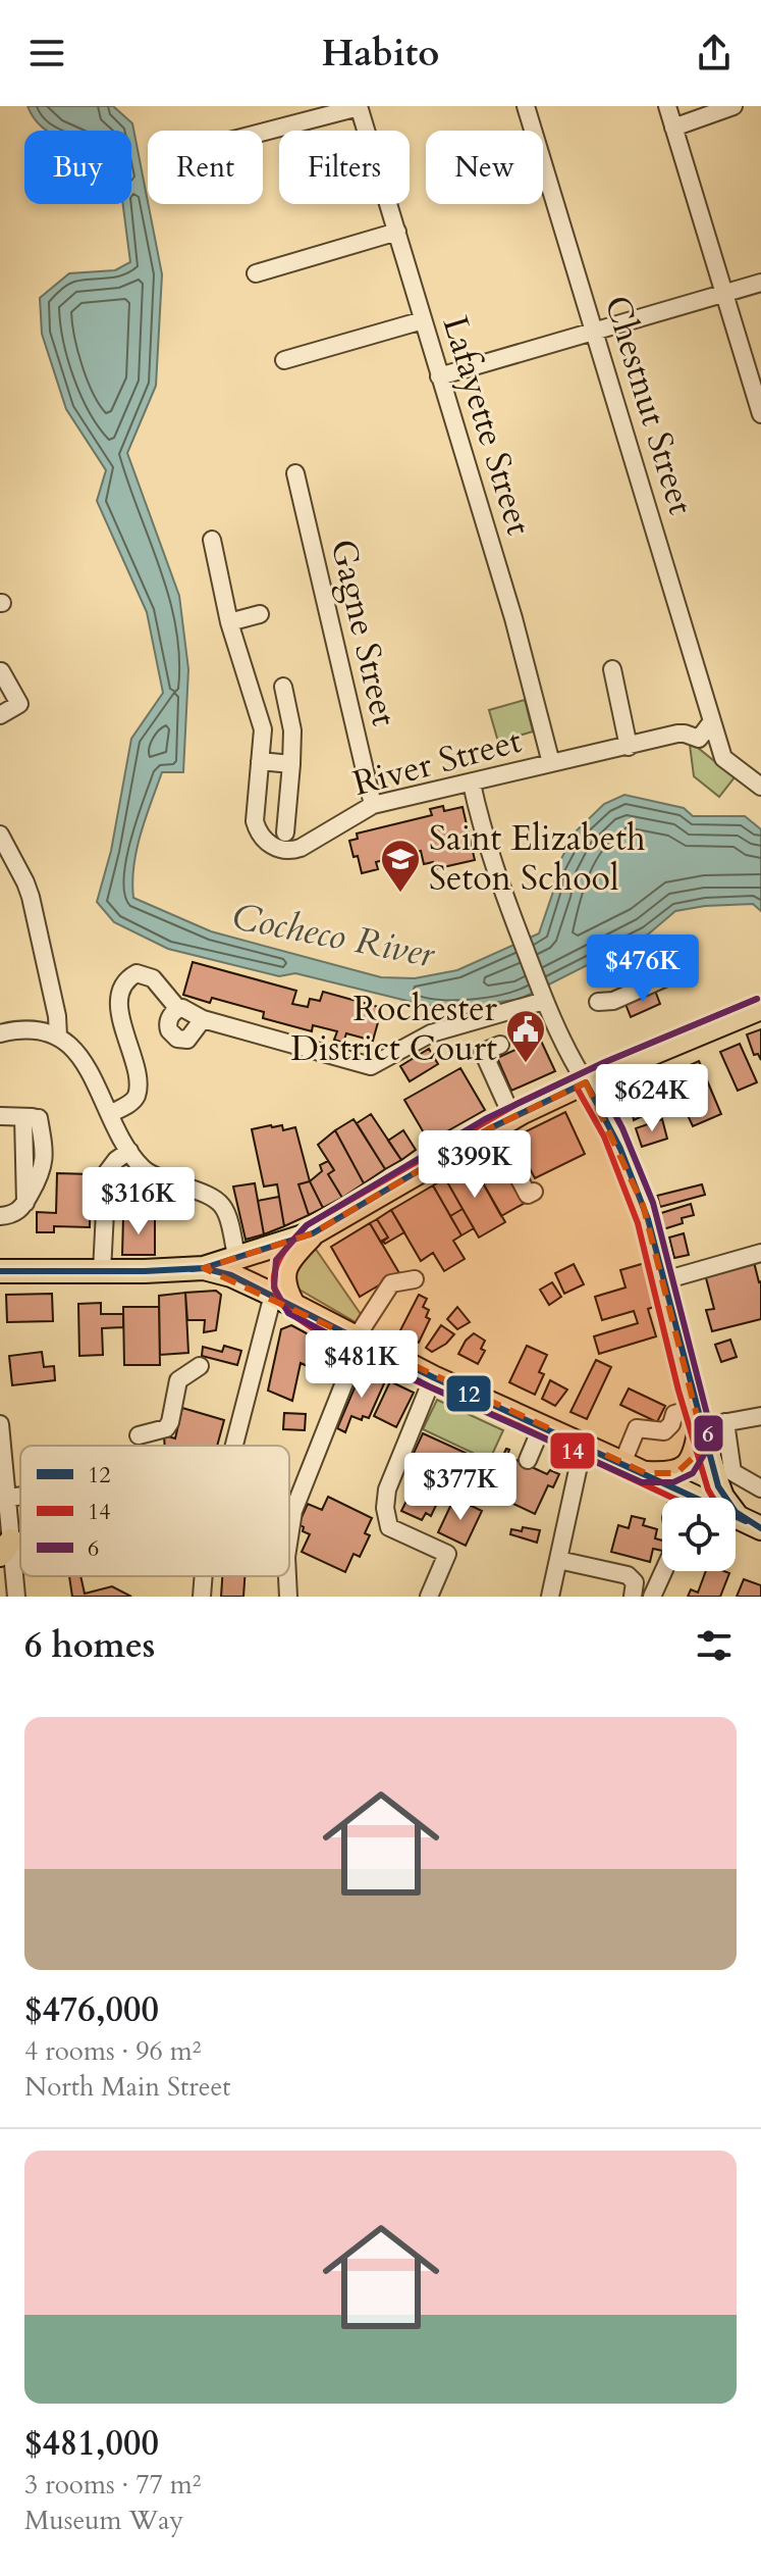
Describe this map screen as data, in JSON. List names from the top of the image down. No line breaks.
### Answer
{"streets":{"street":["Chestnut Street","Lafayette Street","Gagne Street","River Street"]},"crossings":[["Lafayette Street","River Street"],["Gagne Street","River Street"]],"water":["Cocheco River"],"places":{"school or university":["Saint Elizabeth Seton School"],"public building":["Rochester District Court"]},"lines":["transit line 14","transit line 6","transit line 12"],"legend":["12","14","6"],"page":{"header":"Habito","chip":["Buy","Rent","Filters","New"],"price":["$476K","$624K","$399K","$316K","$481K","$377K"],"heading":"6 homes","list":[{"name":"$476,000","note":"4 rooms · 96 m² · North Main Street"},{"name":"$481,000","note":"3 rooms · 77 m² · Museum Way"}]}}
